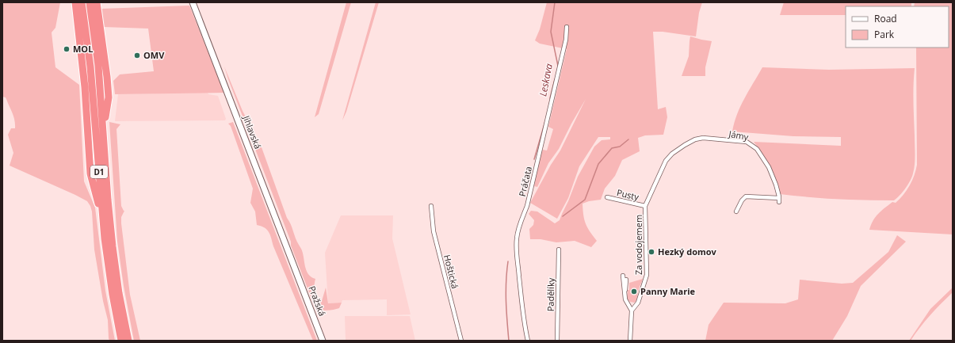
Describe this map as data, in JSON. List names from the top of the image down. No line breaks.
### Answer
{"streets":{"highway":["D1"],"main road":["Jihlavská","Pražská"],"street":["Jámy","Práčata","Pusty","Za vodojemem","Hoštická","Padělíky"]},"crossings":[["Jihlavská","Pražská"],["Jámy","Za vodojemem"],["Pusty","Za vodojemem"]],"water":["Leskava"],"places":["MOL","OMV","Hezký domov","Panny Marie"],"legend":["Road","Park"]}
